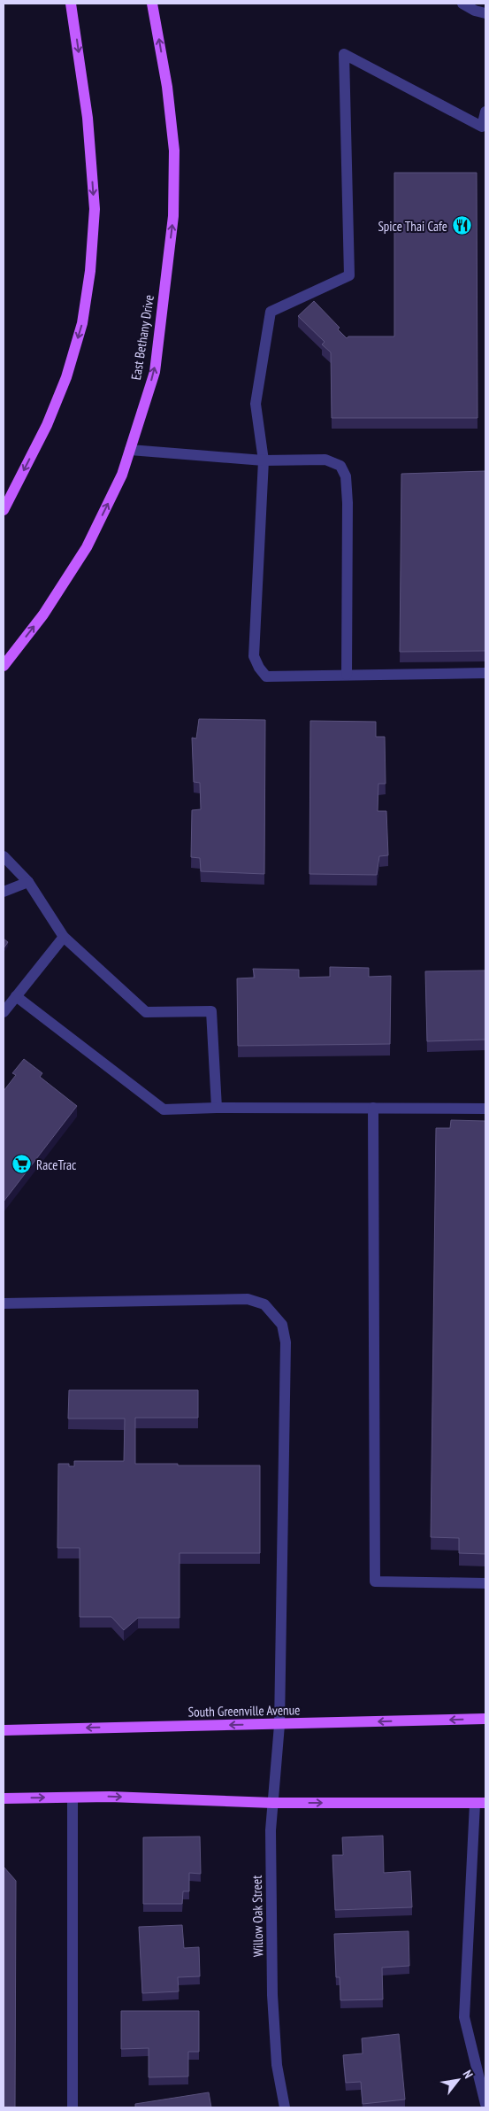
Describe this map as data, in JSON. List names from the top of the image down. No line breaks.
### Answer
{"streets":{"main road":["East Bethany Drive","South Greenville Avenue"],"street":["Willow Oak Street"]},"crossings":[["South Greenville Avenue","Willow Oak Street"]],"places":{"restaurant":["Spice Thai Cafe"],"supermarket":["RaceTrac"]},"north":"top right"}
